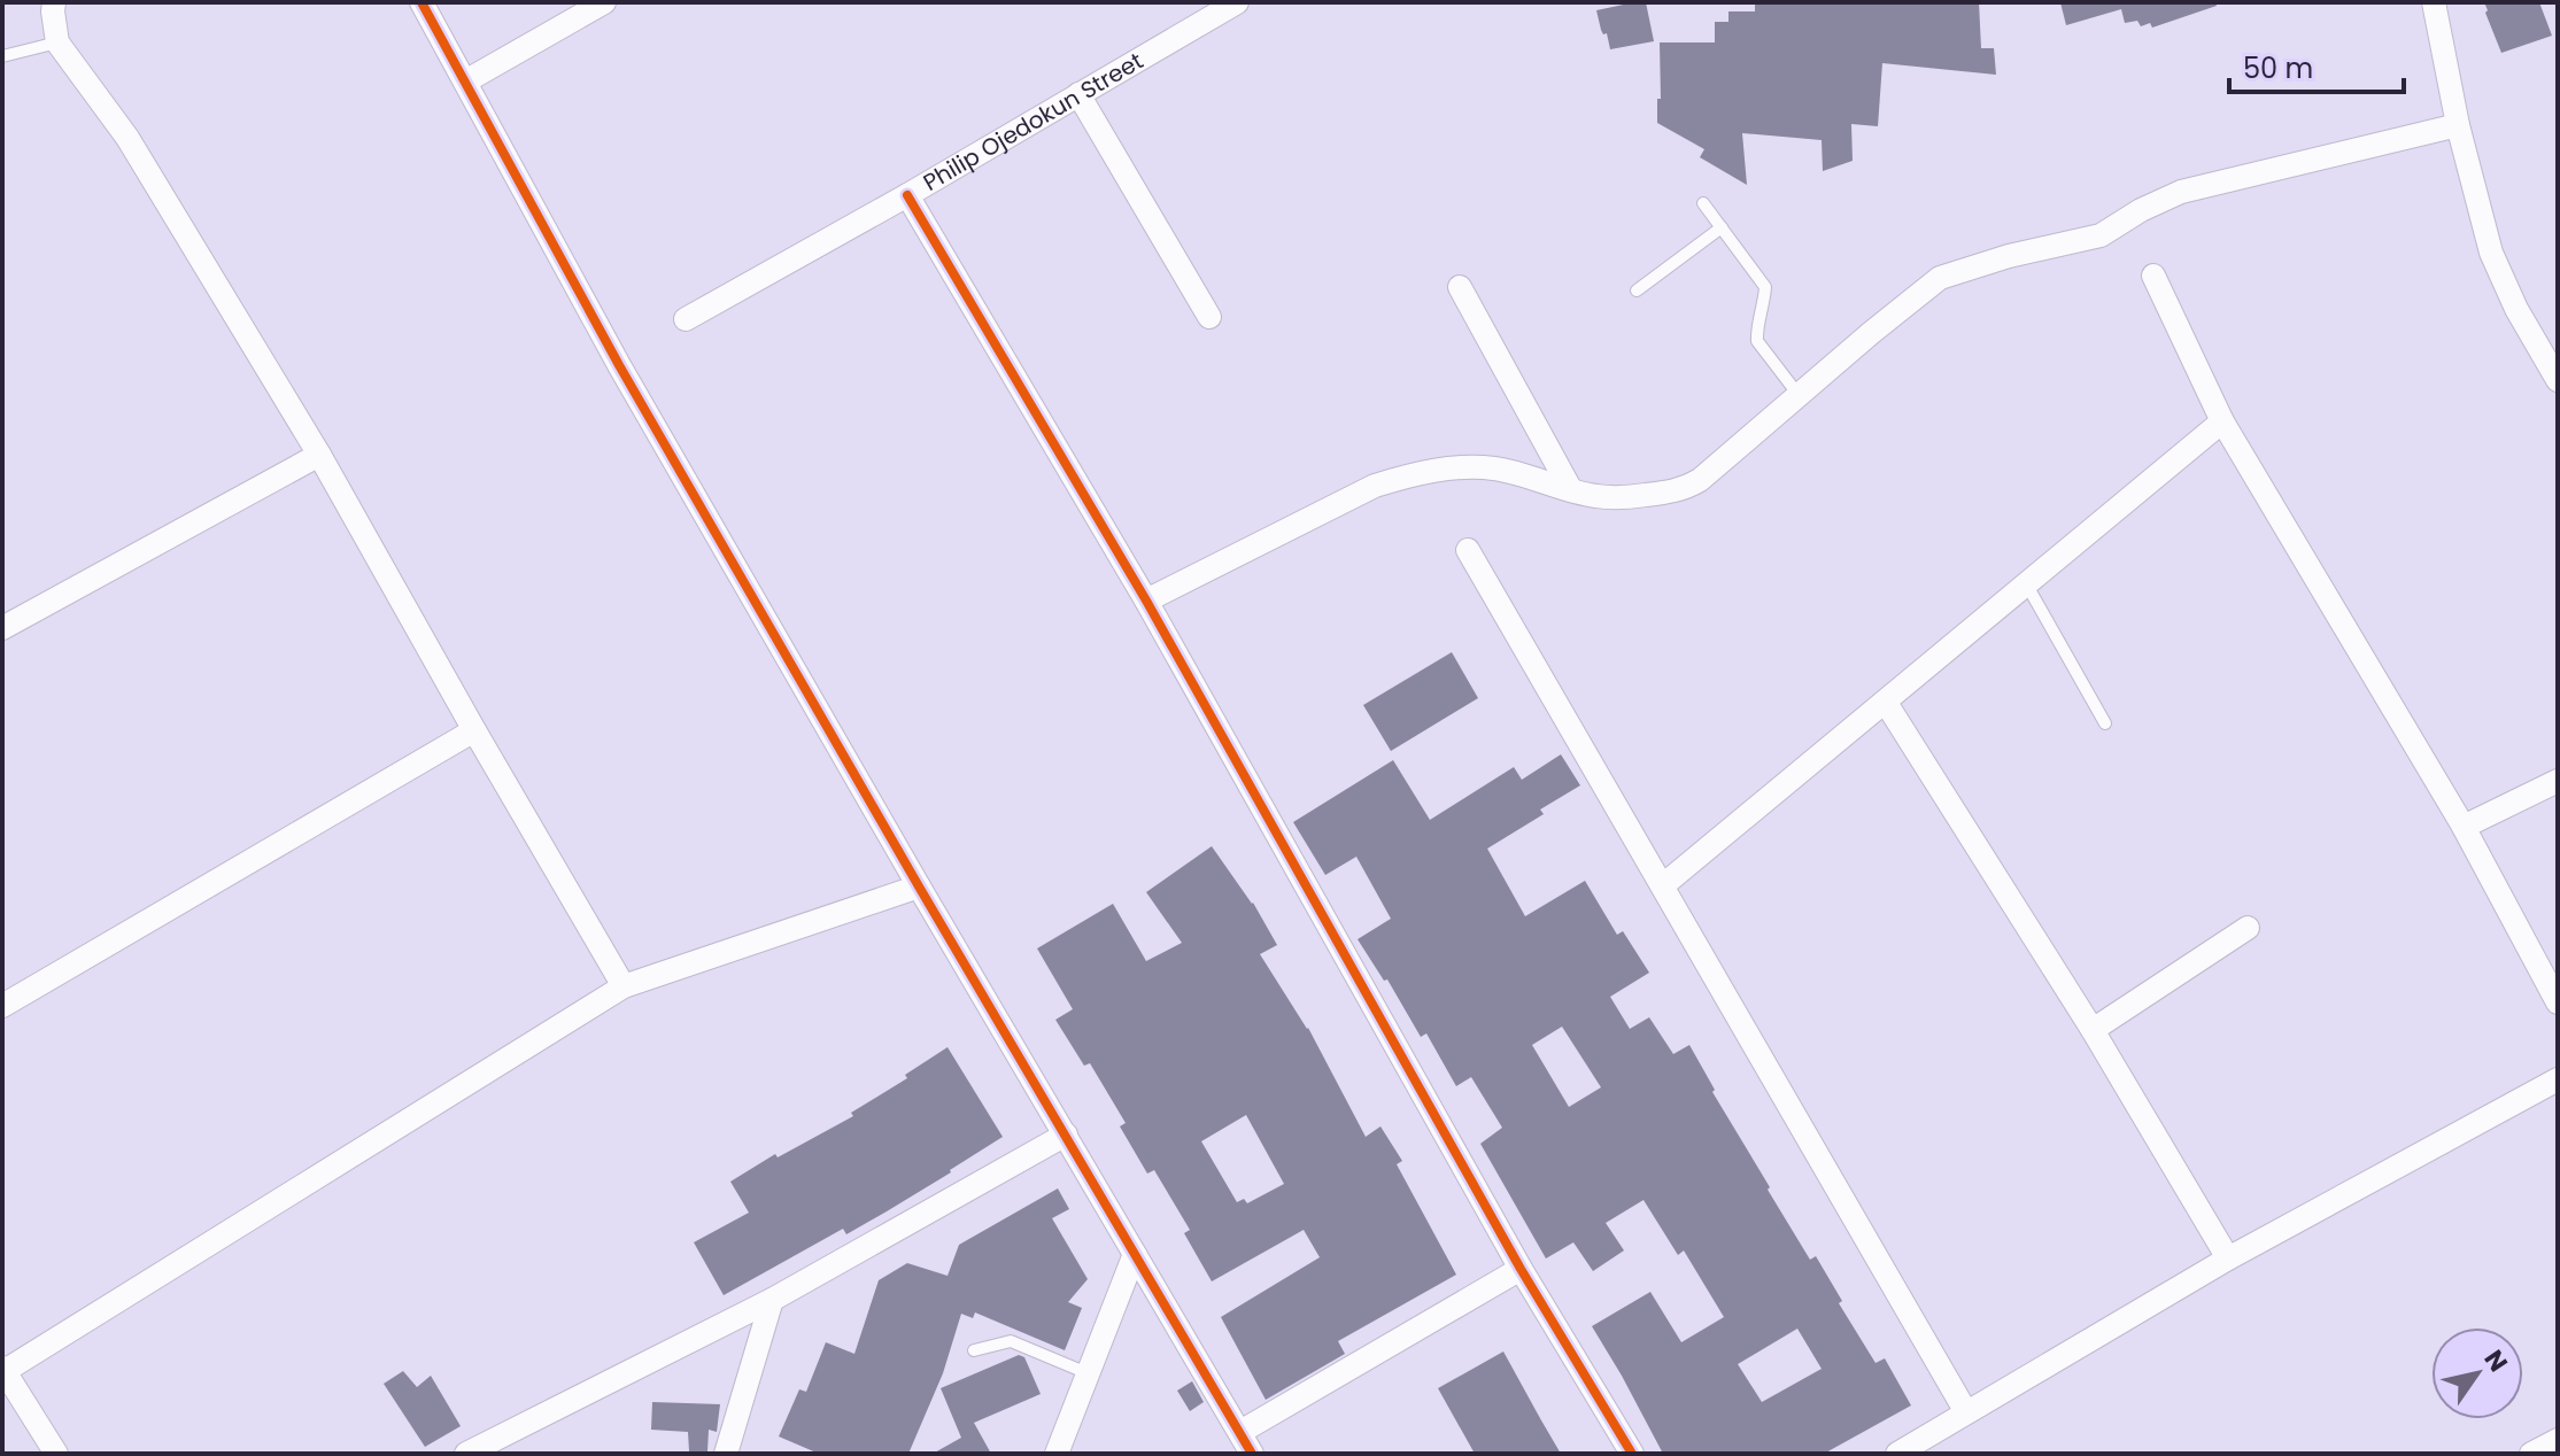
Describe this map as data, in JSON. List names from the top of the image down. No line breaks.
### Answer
{"streets":{"street":["Philip Ojedokun Street"]},"scale_bar":"50 m","north":"top right"}
